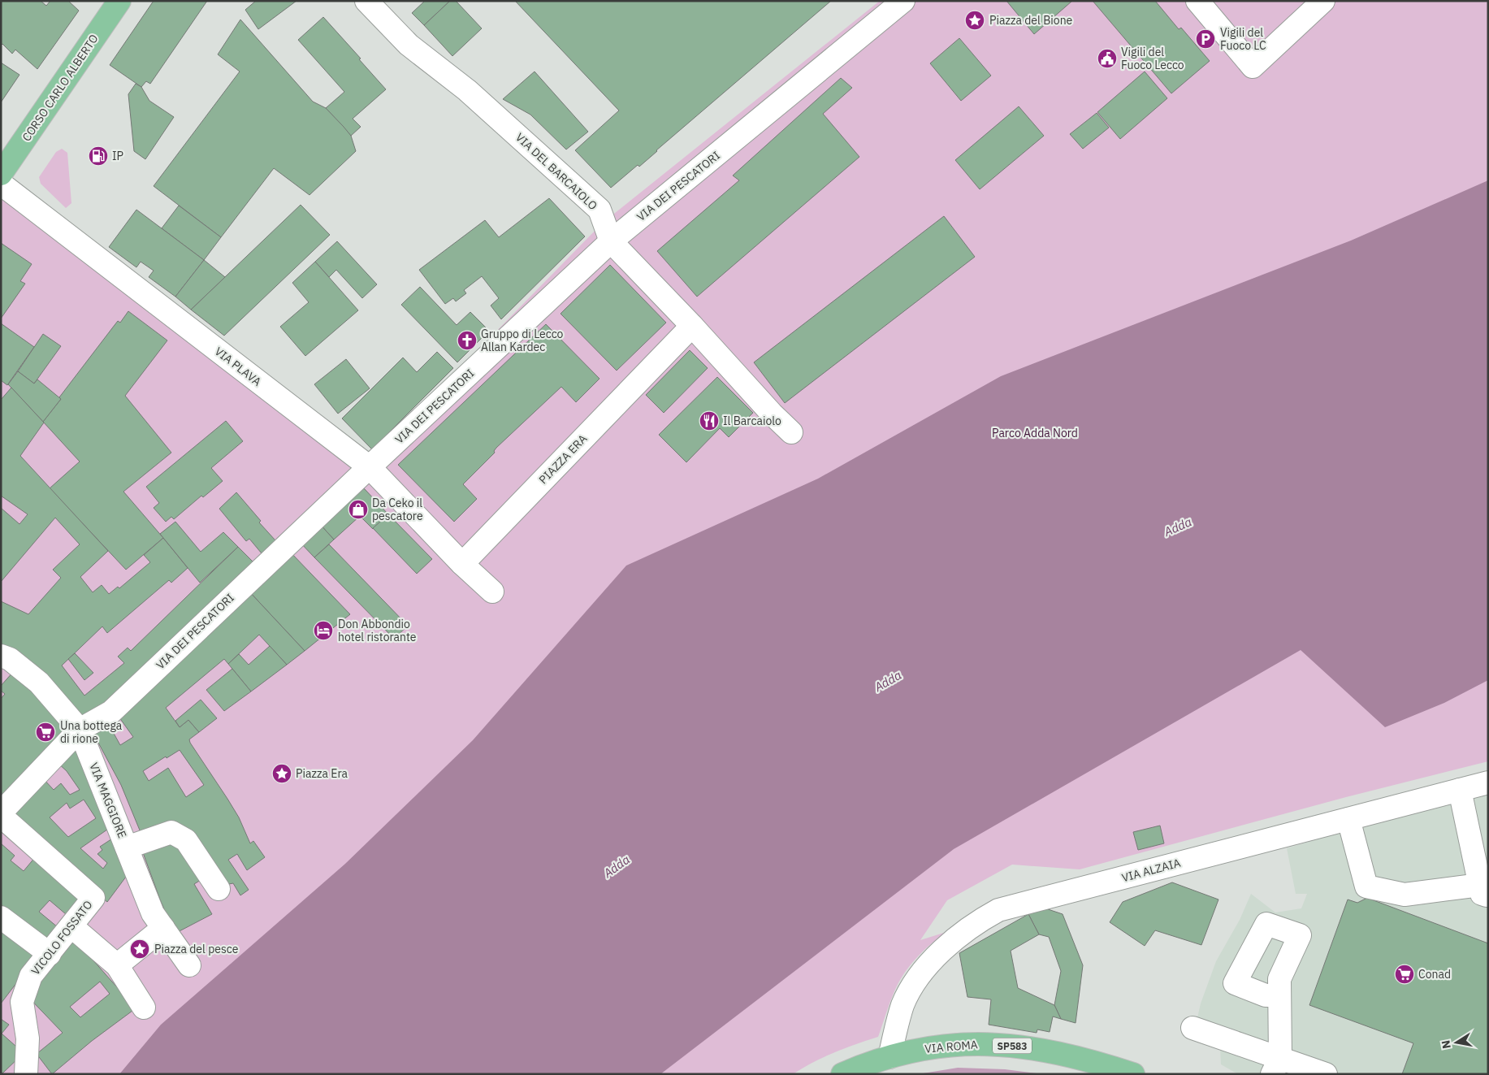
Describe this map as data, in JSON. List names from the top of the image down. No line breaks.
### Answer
{"streets":{"main road":["CORSO CARLO ALBERTO","SP583","VIA ROMA"],"street":["VIA DEL BARCAIOLO","VIA DEI PESCATORI","VIA PLAVA","PIAZZA ERA","VIA MAGGIORE","VIA ALZAIA","VICOLO FOSSATO"]},"crossings":[["VIA DEL BARCAIOLO","VIA DEI PESCATORI"],["VIA DEL BARCAIOLO","PIAZZA ERA"],["VIA DEI PESCATORI","VIA PLAVA"],["VIA DEI PESCATORI","VIA MAGGIORE"],["VIA PLAVA","PIAZZA ERA"],["VIA ALZAIA","VIA ROMA"]],"water":["Adda"],"parks":["Parco Adda Nord"],"places":{"place":["Piazza del Bione","Piazza Era","Piazza del pesce"],"parking":["Vigili del Fuoco LC"],"public building":["Vigili del Fuoco Lecco"],"fuel station":["IP"],"church":["Gruppo di Lecco Allan Kardec"],"restaurant":["Il Barcaiolo"],"shop":["Da Ceko il pescatore"],"hotel":["Don Abbondio hotel ristorante"],"supermarket":["Una bottega di rione","Conad"]},"north":"left"}
